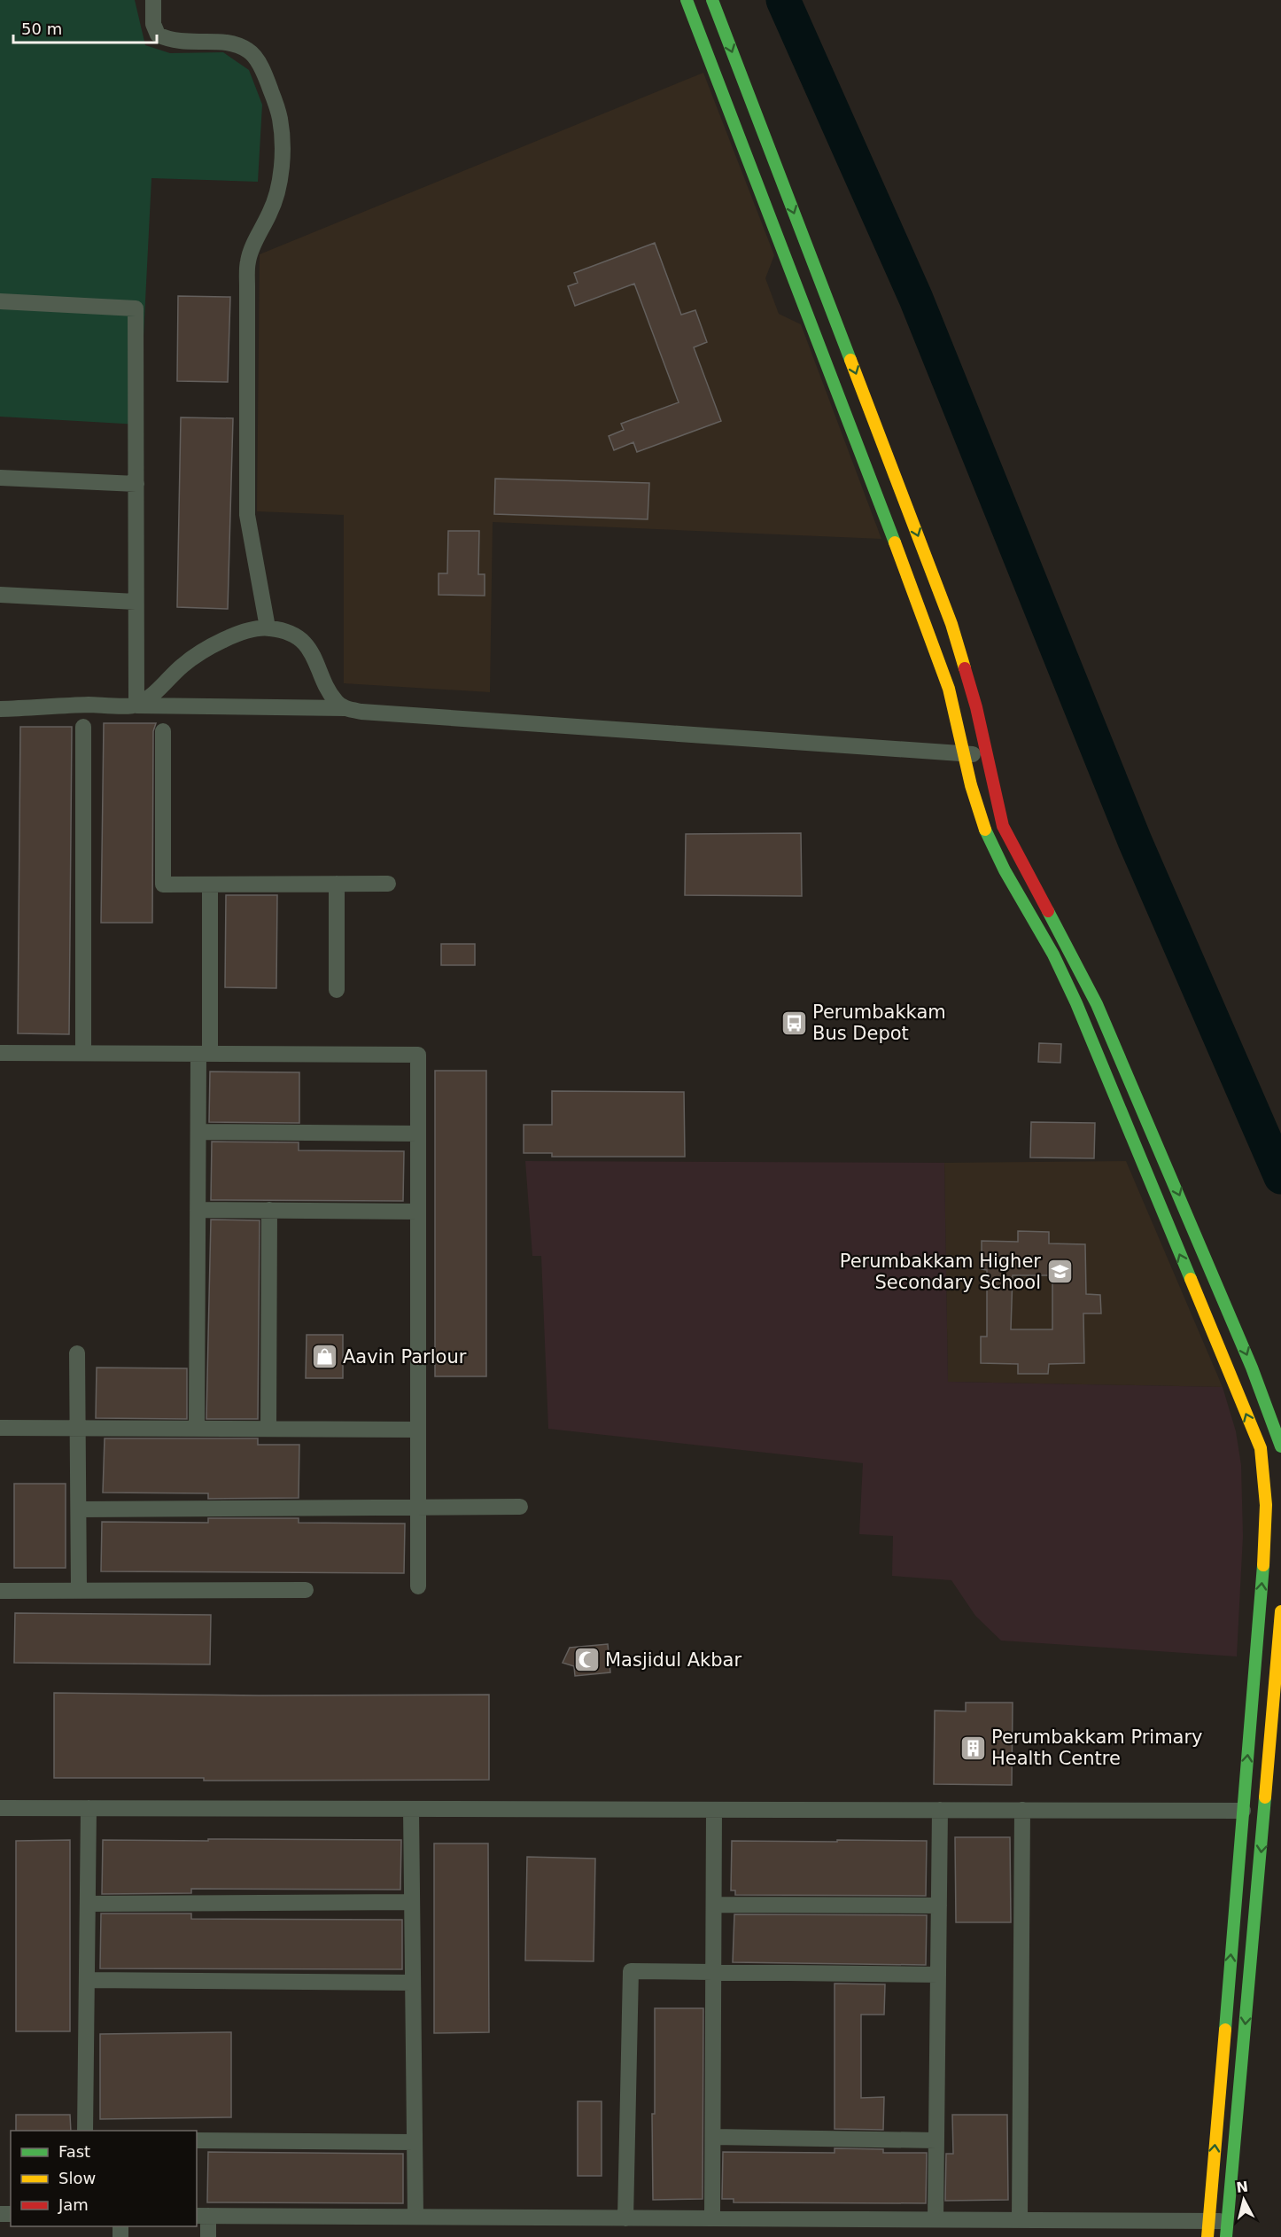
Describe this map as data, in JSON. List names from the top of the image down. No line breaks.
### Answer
{"places":{"bus stop":["Perumbakkam Bus Depot"],"school or university":["Perumbakkam Higher Secondary School"],"shop":["Aavin Parlour"],"mosque":["Masjidul Akbar"],"building":["Perumbakkam Primary Health Centre"]},"legend":["Fast","Slow","Jam"],"scale_bar":"50 m","north":"top"}
